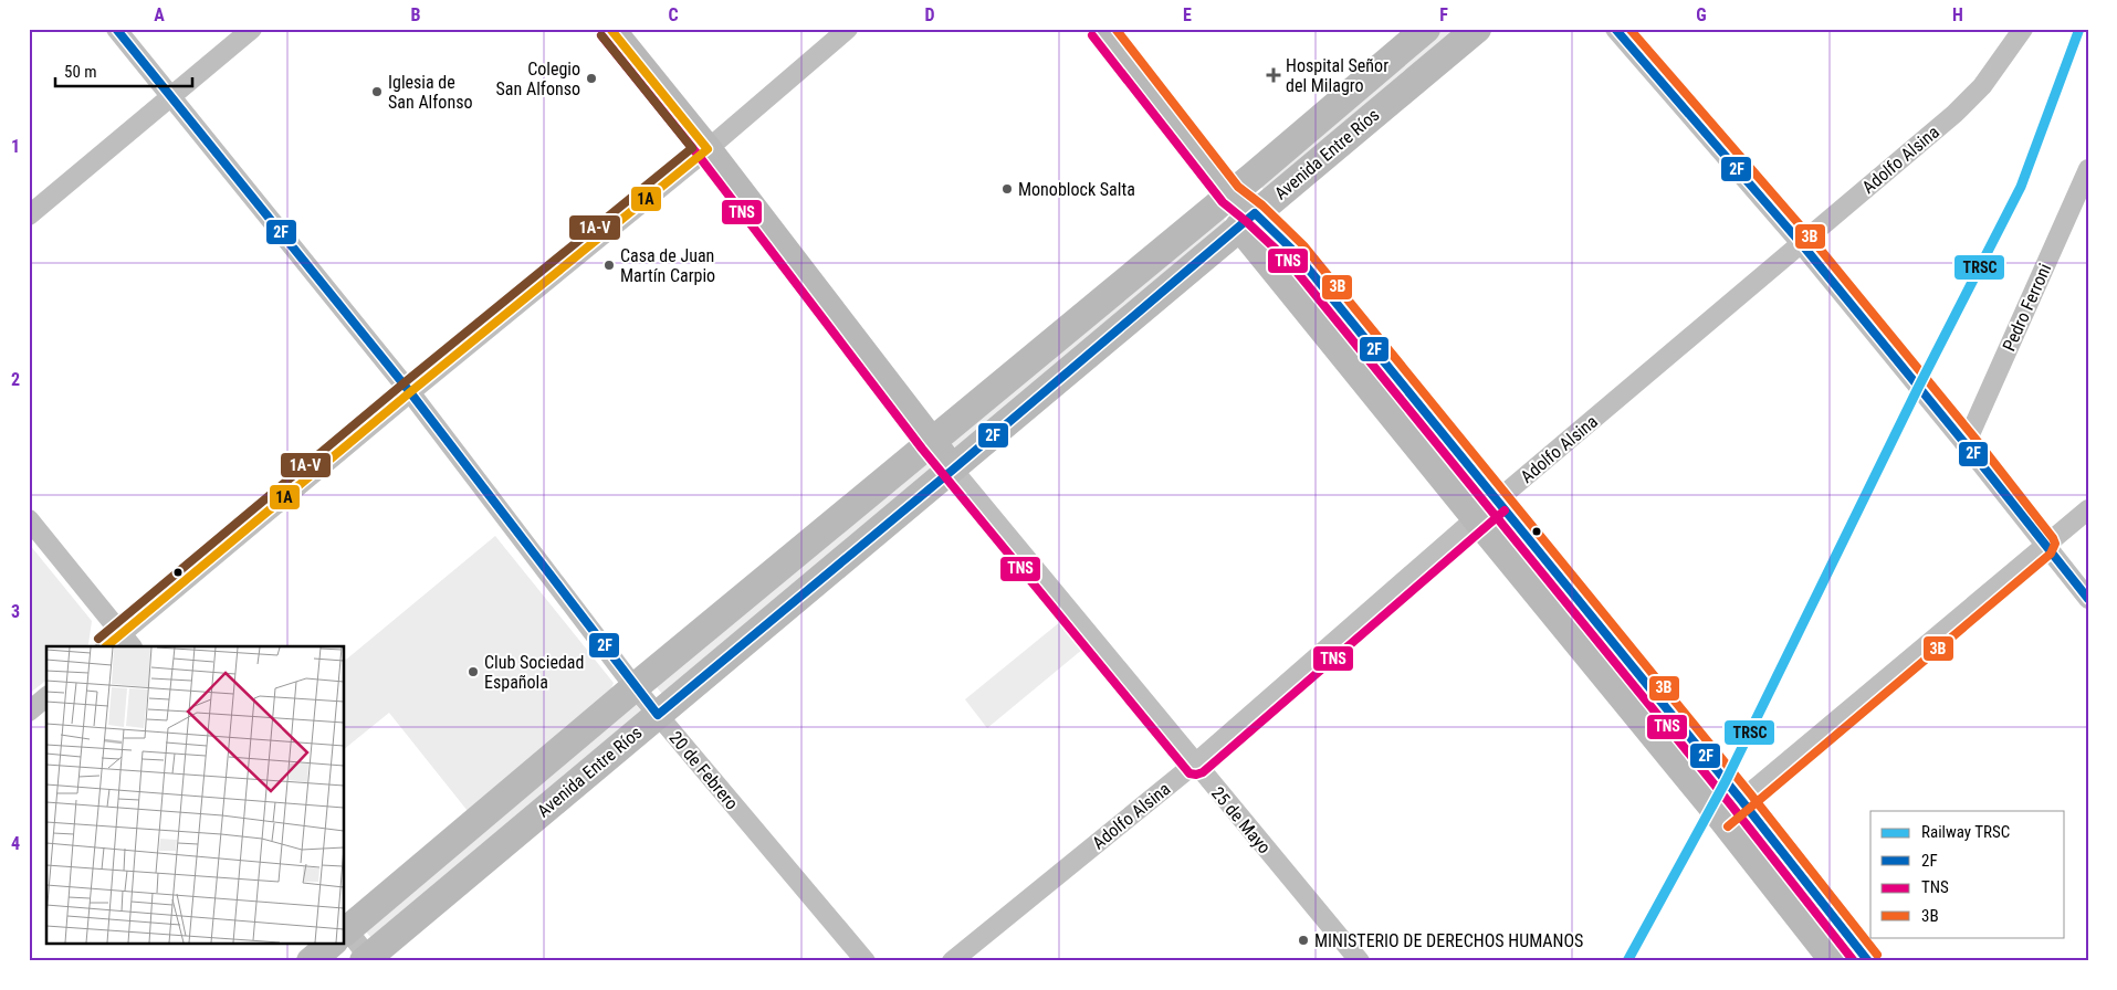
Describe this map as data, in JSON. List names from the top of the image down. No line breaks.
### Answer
{"streets":{"main road":["Avenida Entre Ríos","25 de Mayo"],"street":["Adolfo Alsina","Pedro Ferroni","20 de Febrero"]},"crossings":[["Avenida Entre Ríos","20 de Febrero"],["Avenida Entre Ríos","25 de Mayo"],["Adolfo Alsina","25 de Mayo"]],"places":{"health":["Hospital Señor del Milagro"],"other":["Colegio San Alfonso","Iglesia de San Alfonso","Monoblock Salta","Casa de Juan Martín Carpio","Club Sociedad Española","MINISTERIO DE DERECHOS HUMANOS"]},"lines":["rail line TRSC","transit line 2F","transit line 3B","transit line 1A","transit line TNS","transit line 1A-V"],"legend":["Railway TRSC","2F","TNS","3B"],"scale_bar":"50 m","grid":{"columns":["A","B","C","D","E","F","G","H"],"rows":["1","2","3","4"]}}
